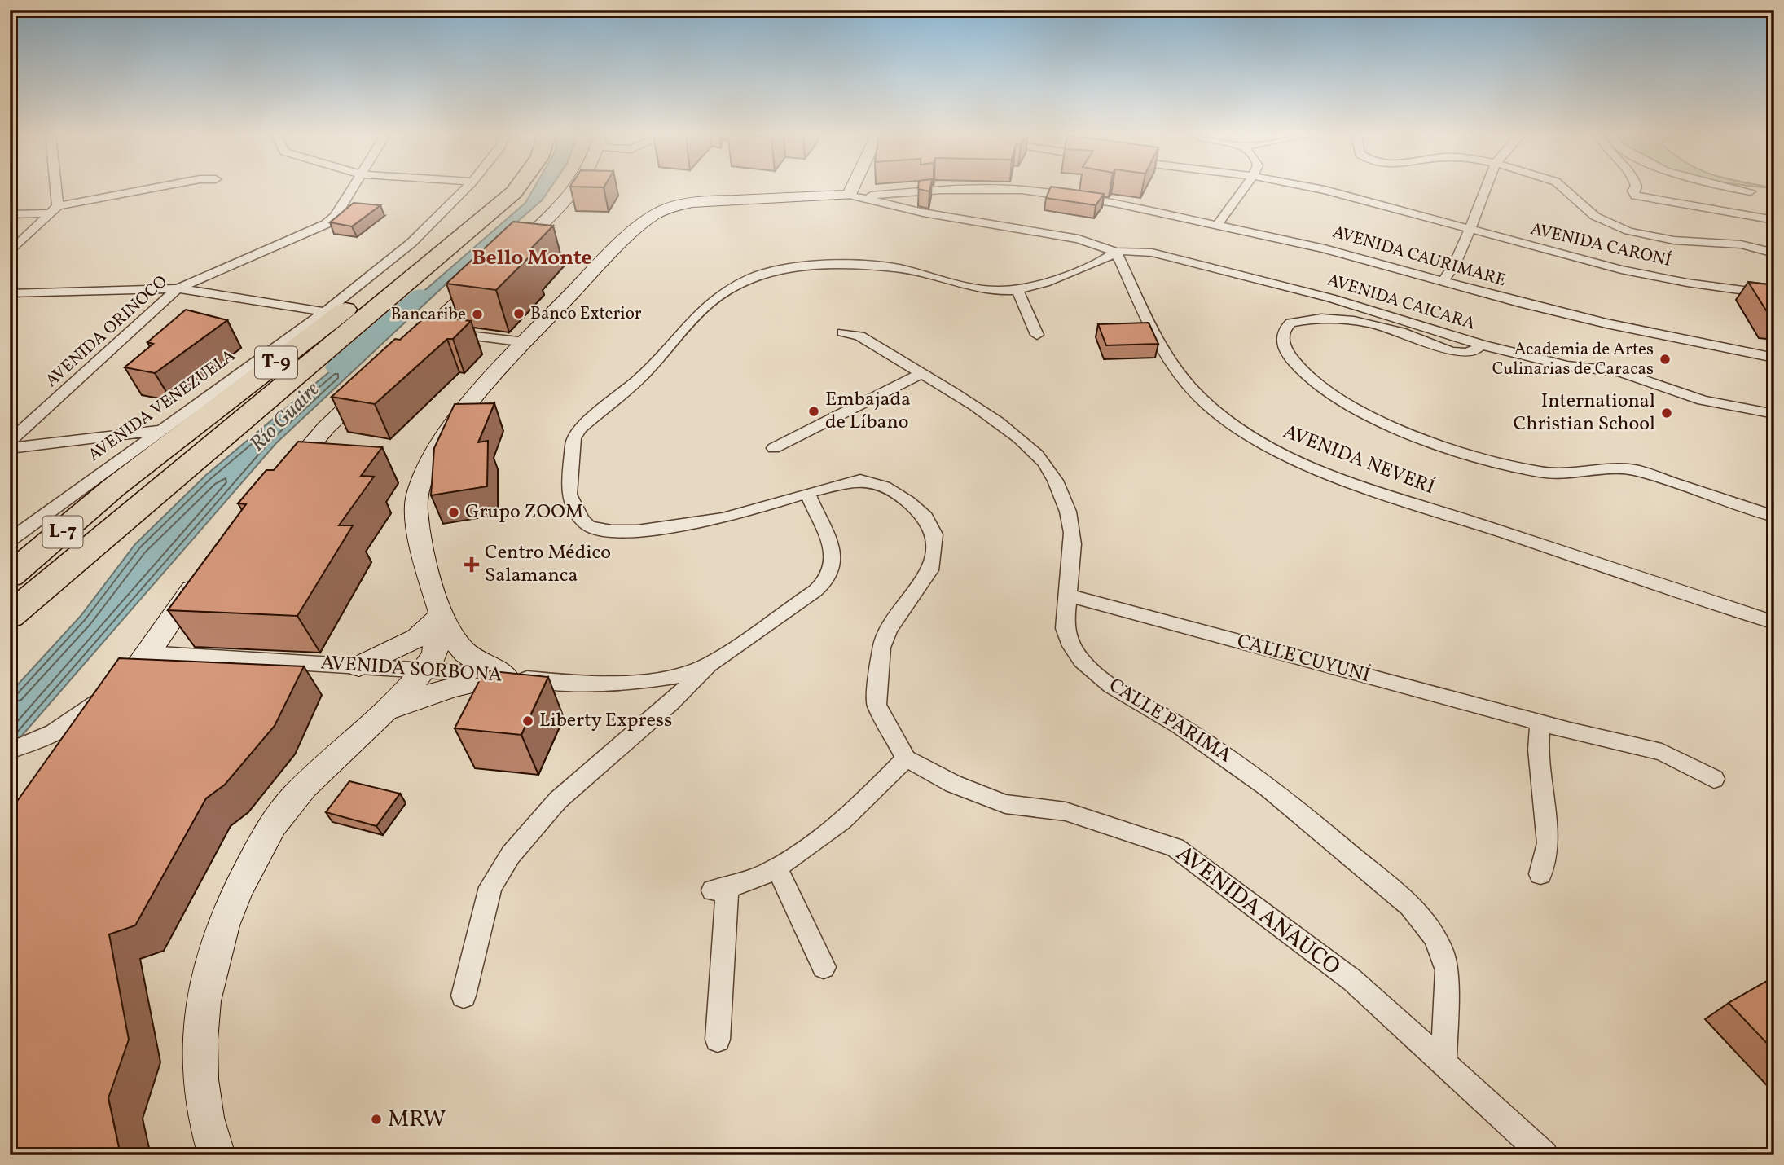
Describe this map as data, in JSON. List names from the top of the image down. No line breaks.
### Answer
{"streets":{"highway":["T-9","L-7"],"street":["AVENIDA CARONÍ","AVENIDA CAURIMARE","AVENIDA CAICARA","AVENIDA ORINOCO","AVENIDA VENEZUELA","AVENIDA NEVERÍ","CALLE CUYUNÍ","AVENIDA SORBONA","CALLE PARIMA","AVENIDA ANAUCO"]},"crossings":[["AVENIDA CAICARA","AVENIDA NEVERÍ"],["T-9","L-7"],["CALLE CUYUNÍ","CALLE PARIMA"],["CALLE PARIMA","AVENIDA ANAUCO"]],"districts":["Bello Monte"],"water":["Río Guaire"],"places":{"other":["Banco Exterior","Bancaribe","Academia de Artes Culinarias de Caracas","Embajada de Líbano","International Christian School","Grupo ZOOM","Liberty Express","MRW"],"health":["Centro Médico Salamanca"]}}
